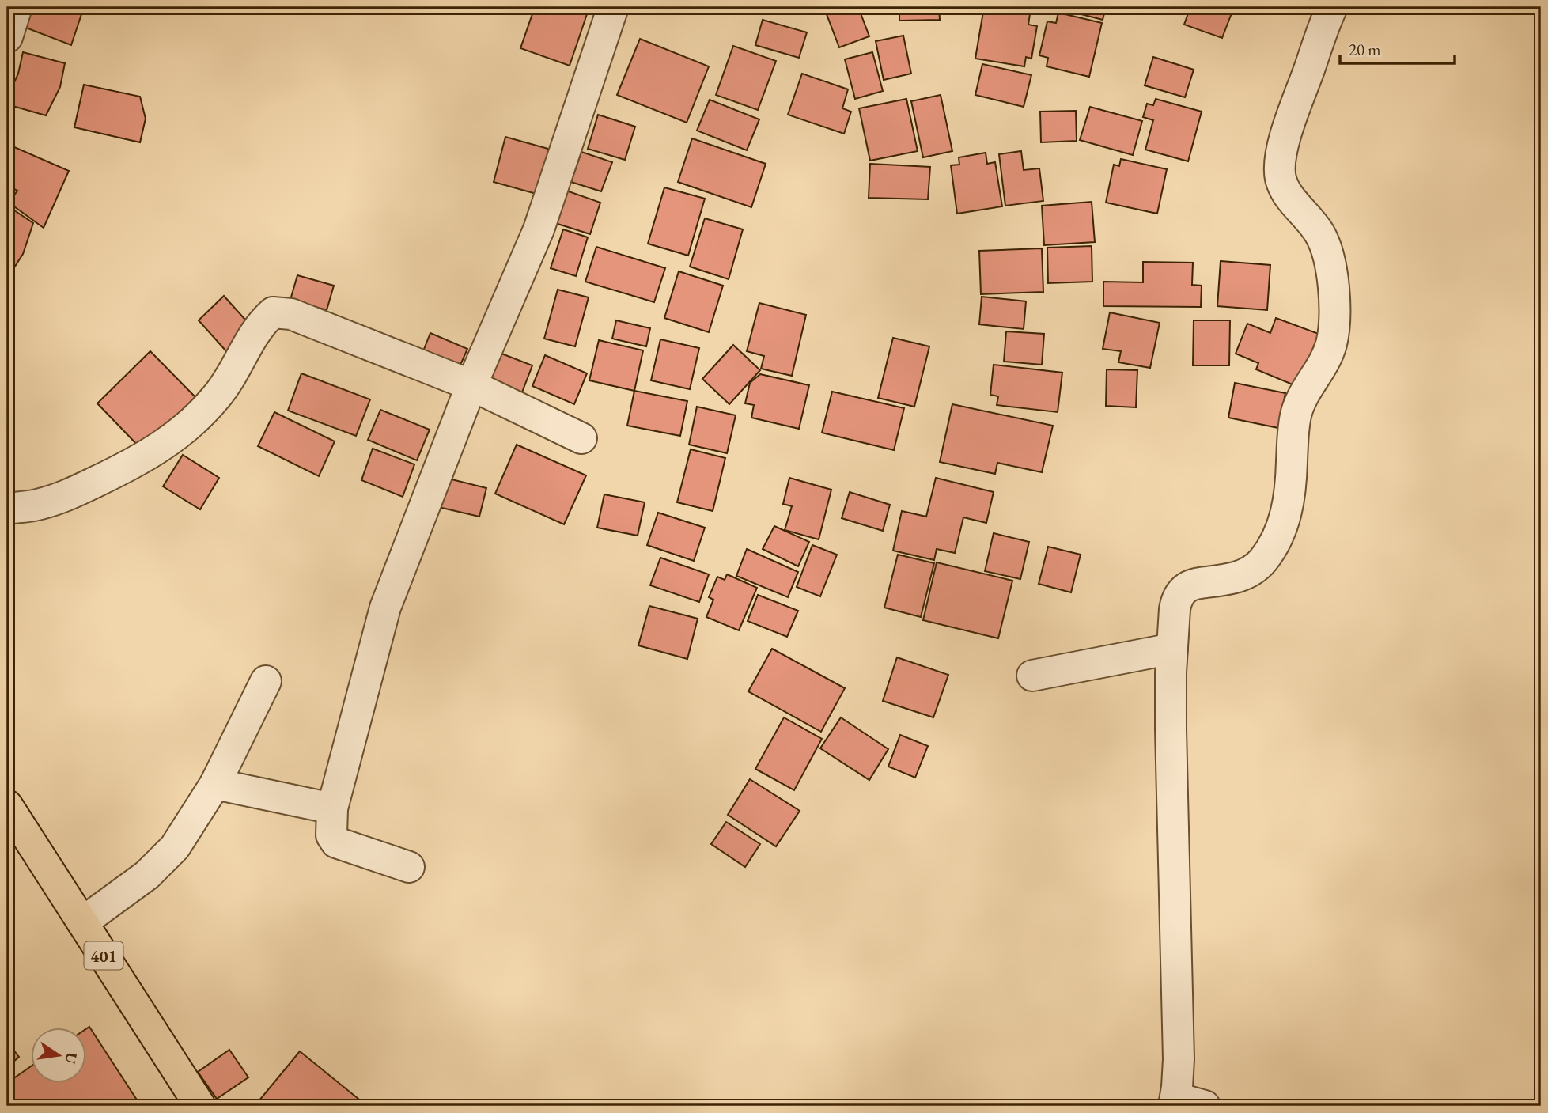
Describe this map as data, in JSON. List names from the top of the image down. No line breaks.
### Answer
{"streets":{"main road":["401"]},"scale_bar":"20 m","north":"right"}
